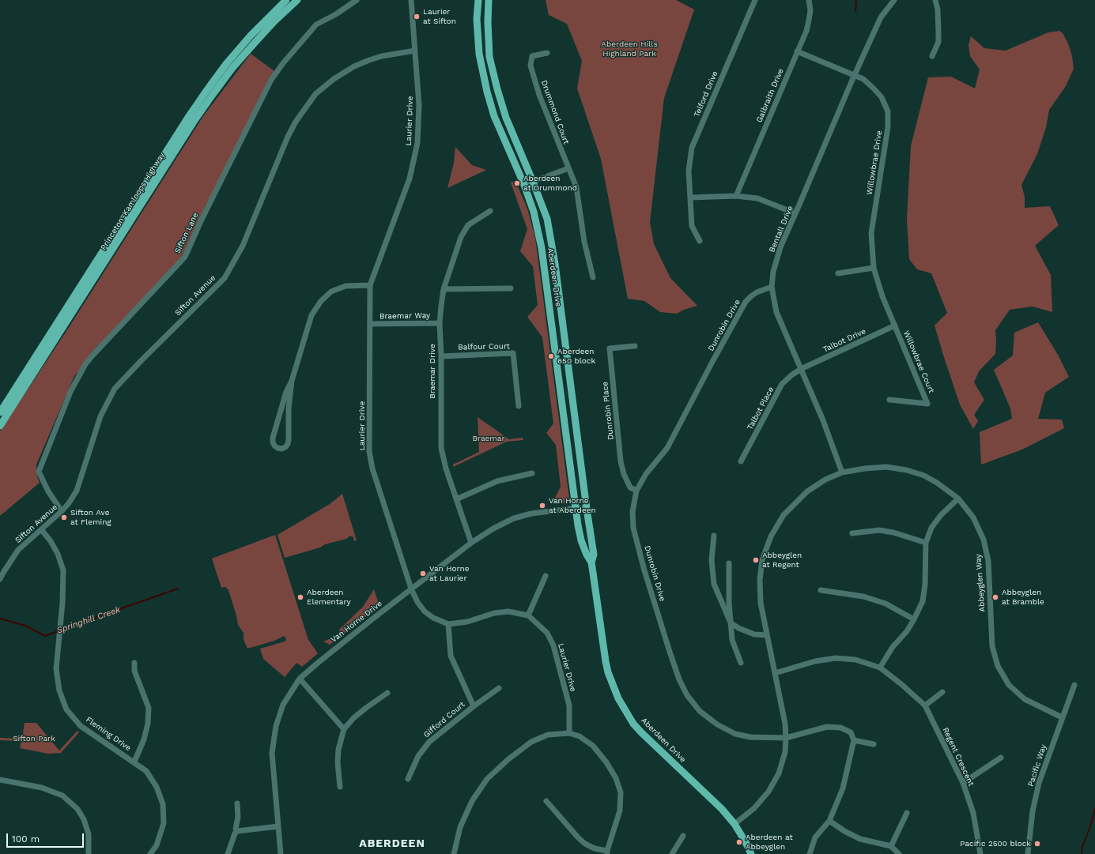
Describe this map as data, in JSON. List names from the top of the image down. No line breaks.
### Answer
{"streets":{"main road":["Princeton-Kamloops Highway","Aberdeen Drive"],"street":["Telford Drive","Galbraith Drive","Drummond Court","Laurier Drive","Willowbrae Drive","Bentall Drive","Sifton Lane","Sifton Avenue","Braemar Way","Dunrobin Drive","Talbot Drive","Balfour Court","Willowbrae Court","Braemar Drive","Talbot Place","Dunrobin Place","Abbeyglen Way","Van Horne Drive","Gifford Court","Fleming Drive","Regent Crescent","Pacific Way"]},"crossings":[["Galbraith Drive","Willowbrae Drive"],["Laurier Drive","Sifton Avenue"],["Laurier Drive","Braemar Way"],["Laurier Drive","Van Horne Drive"],["Laurier Drive","Gifford Court"],["Willowbrae Drive","Bentall Drive"],["Willowbrae Drive","Talbot Drive"],["Willowbrae Drive","Willowbrae Court"],["Bentall Drive","Dunrobin Drive"],["Bentall Drive","Talbot Drive"],["Bentall Drive","Talbot Place"],["Bentall Drive","Abbeyglen Way"],["Sifton Lane","Sifton Avenue"],["Aberdeen Drive","Abbeyglen Way"],["Aberdeen Drive","Van Horne Drive"],["Sifton Avenue","Fleming Drive"],["Braemar Way","Braemar Drive"],["Dunrobin Drive","Dunrobin Place"],["Dunrobin Drive","Abbeyglen Way"],["Talbot Drive","Willowbrae Court"],["Talbot Drive","Talbot Place"],["Balfour Court","Braemar Drive"],["Braemar Drive","Van Horne Drive"],["Abbeyglen Way","Regent Crescent"],["Abbeyglen Way","Pacific Way"]],"districts":["ABERDEEN"],"water":["Springhill Creek"],"parks":["Aberdeen Hills Highland Park","Braemar","Sifton Park"],"places":["Laurier at Sifton","Aberdeen at Drummond","Aberdeen 650 block","Van Horne at Aberdeen","Sifton Ave at Fleming","Abbeyglen at Regent","Van Horne at Laurier","Aberdeen Elementary","Abbeyglen at Bramble","Aberdeen at Abbeyglen","Pacific 2500 block"],"scale_bar":"100 m"}
